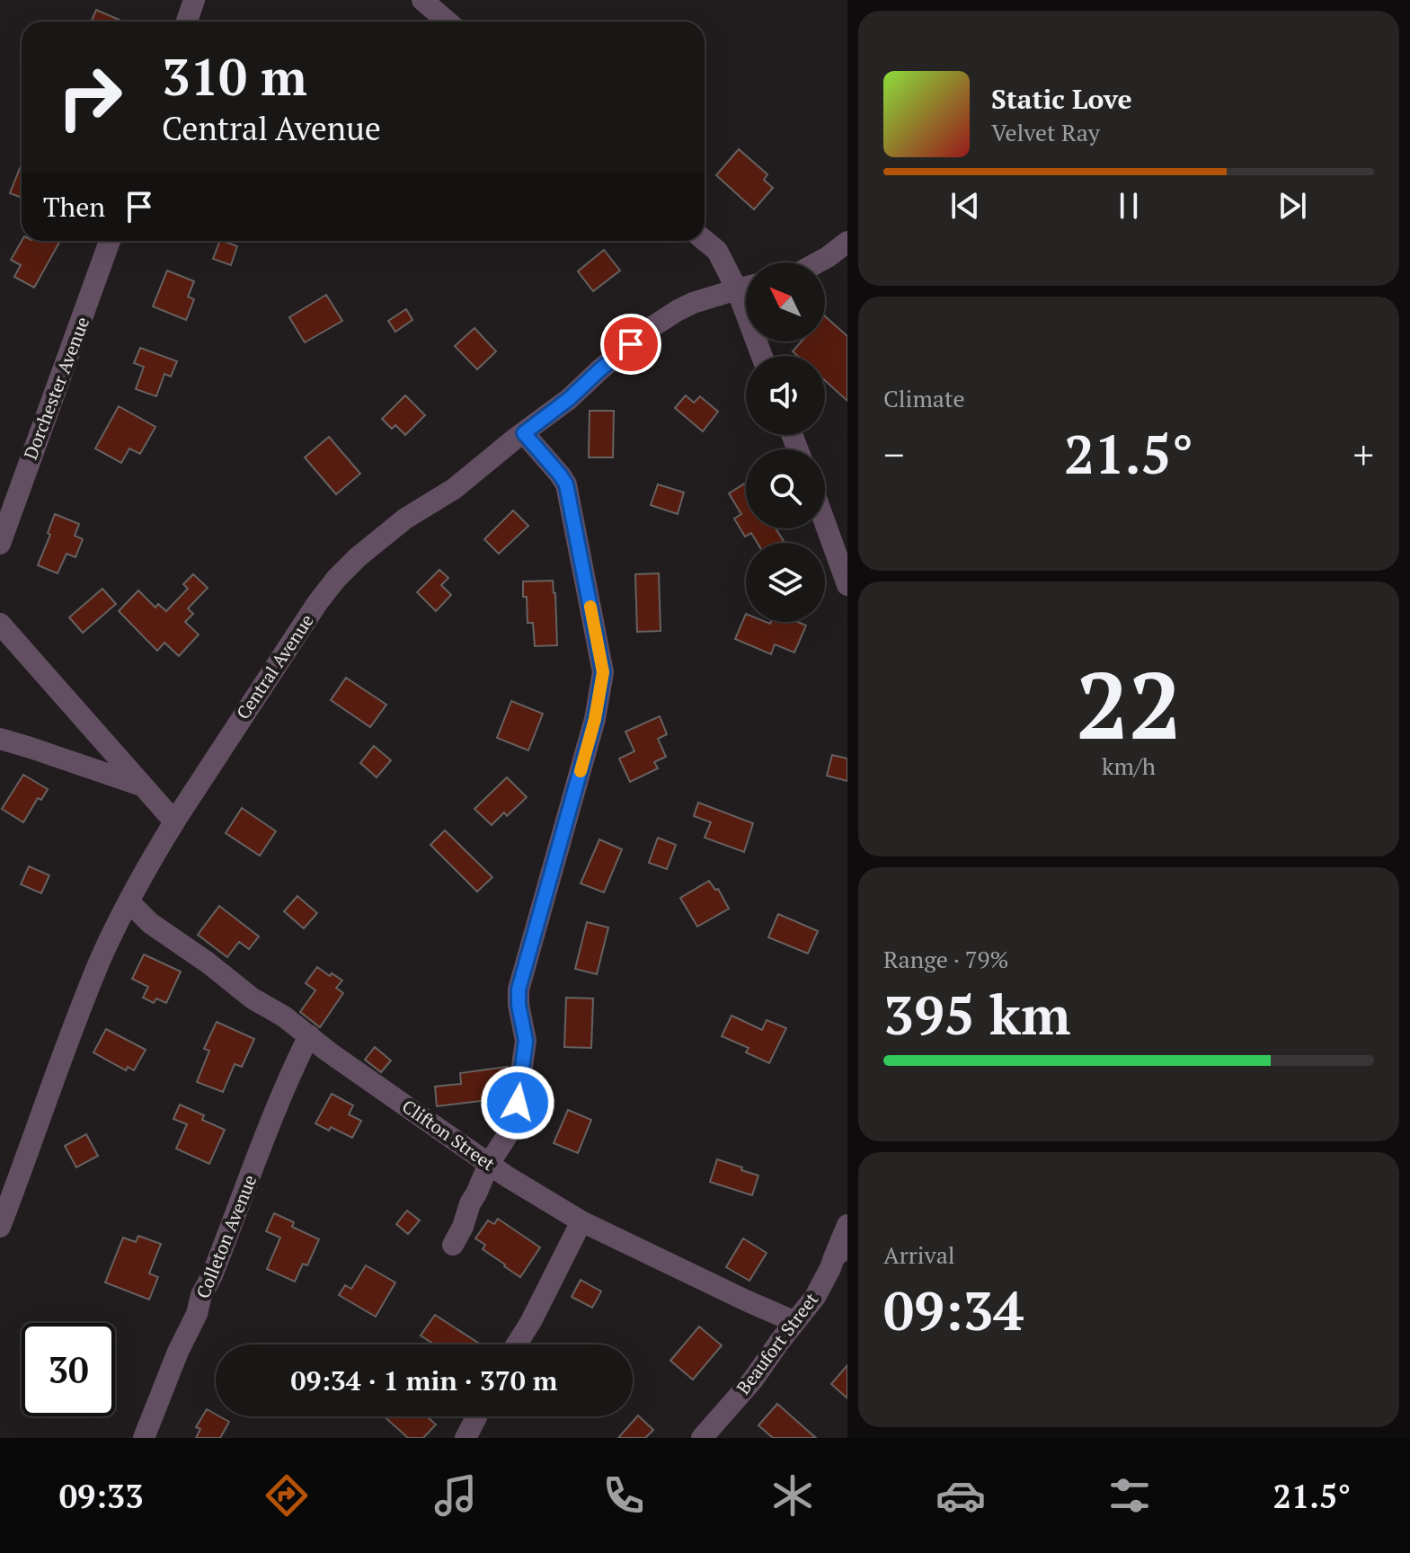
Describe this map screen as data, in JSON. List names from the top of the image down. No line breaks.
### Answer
{"streets":{"street":["Dorchester Avenue","Central Avenue","Clifton Street","Colleton Avenue","Beaufort Street"]},"crossings":[["Central Avenue","Clifton Street"],["Clifton Street","Colleton Avenue"],["Clifton Street","Beaufort Street"]],"north":"top left","page":{"turn":["310 m","Central Avenue"],"song":["Static Love","Velvet Ray"],"then":"Then","tile":["Climate",["22","km/h"],["Range · 79%","395 km"],["Arrival","09:34"]],"heat":["−","21.5°","+"],"limit":"30","trip":"09:34 · 1 min · 370 m","tabs":["09:33","21.5°"]}}
